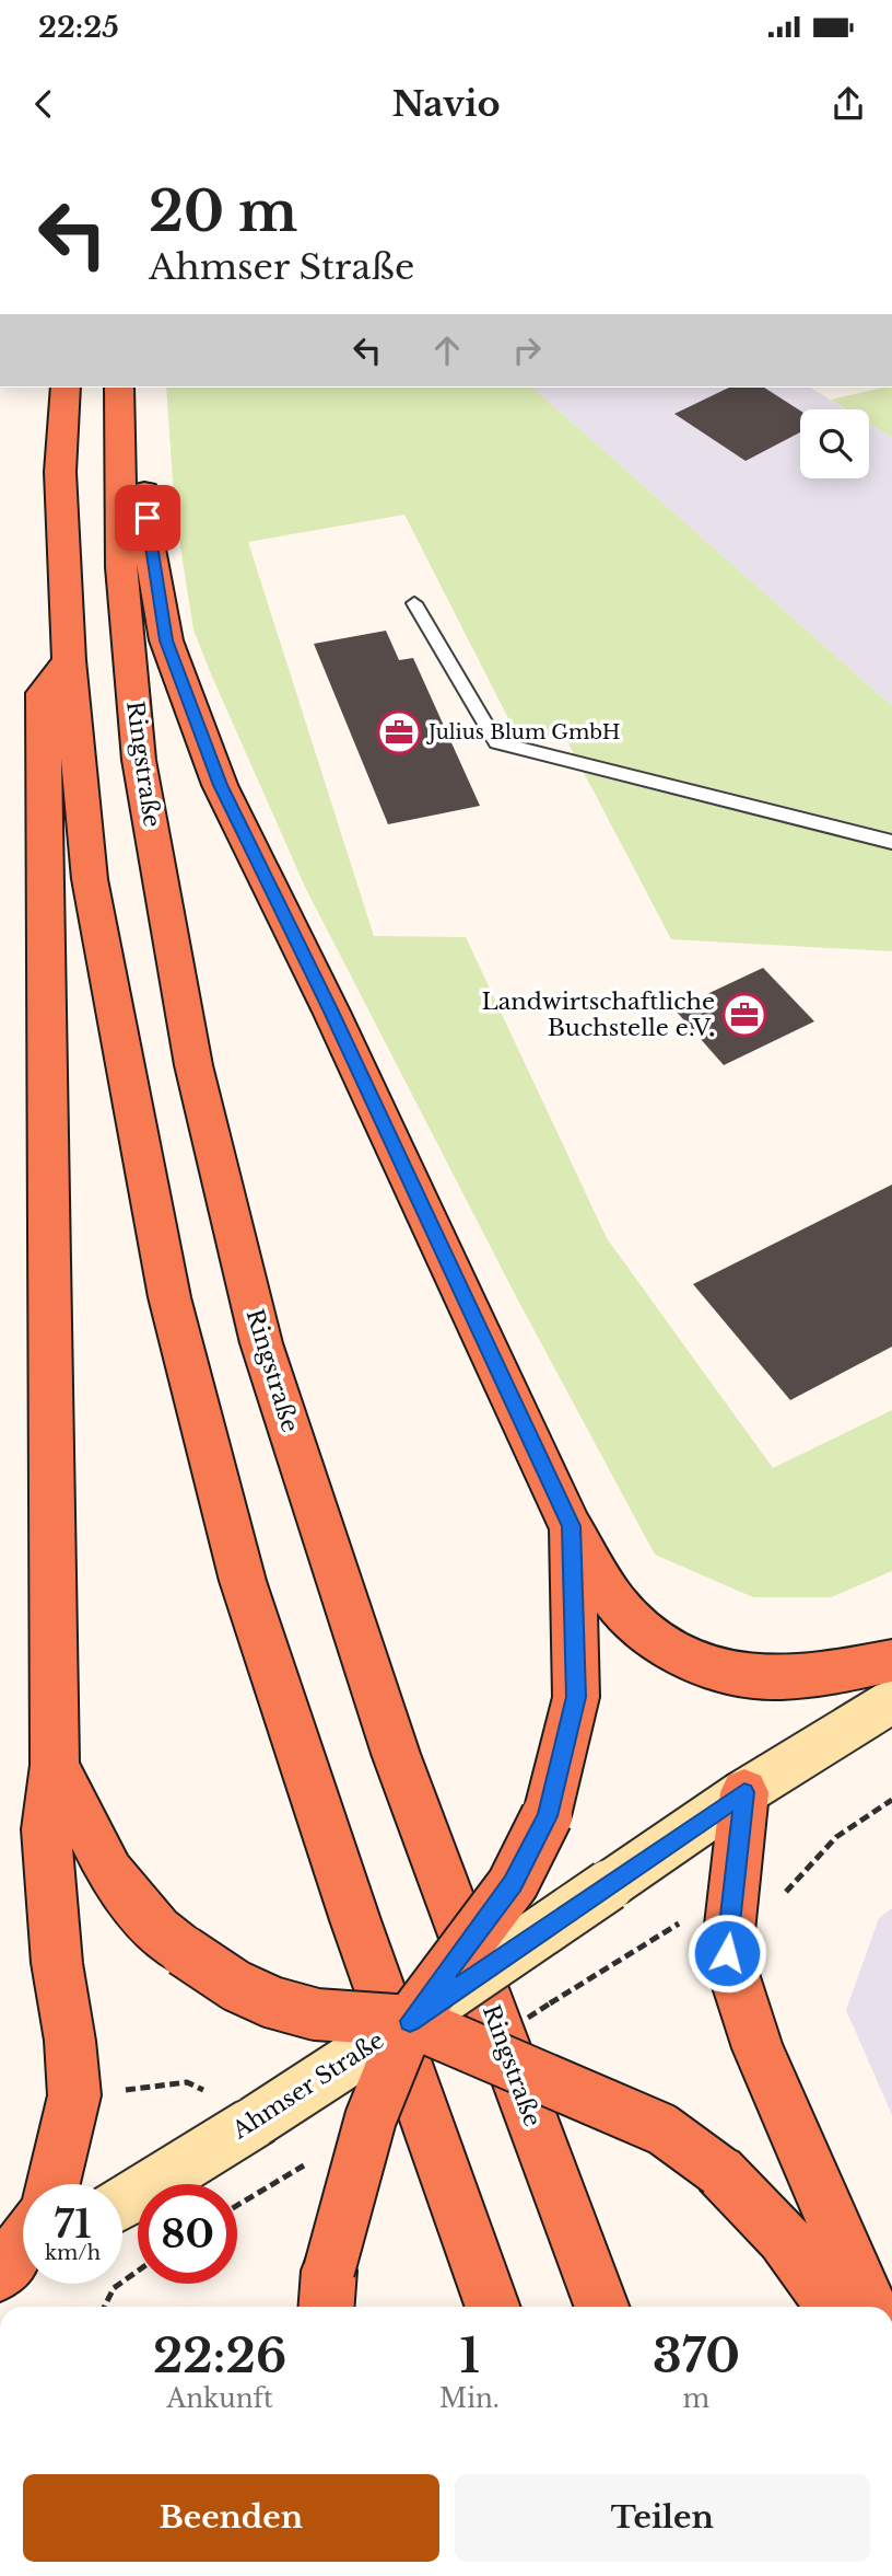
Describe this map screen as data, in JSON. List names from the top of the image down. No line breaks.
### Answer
{"streets":{"highway":["Ringstraße"],"street":["Ahmser Straße"]},"places":{"office":["Julius Blum GmbH","Landwirtschaftliche Buchstelle e.V."]},"page":{"status":"22:25","header":"Navio","turn":["20 m","Ahmser Straße"],"speed":"71 km/h","limit":"80","eta":["22:26","Ankunft","1","Min.","370","m"],"buttons":["Beenden","Teilen"]}}
